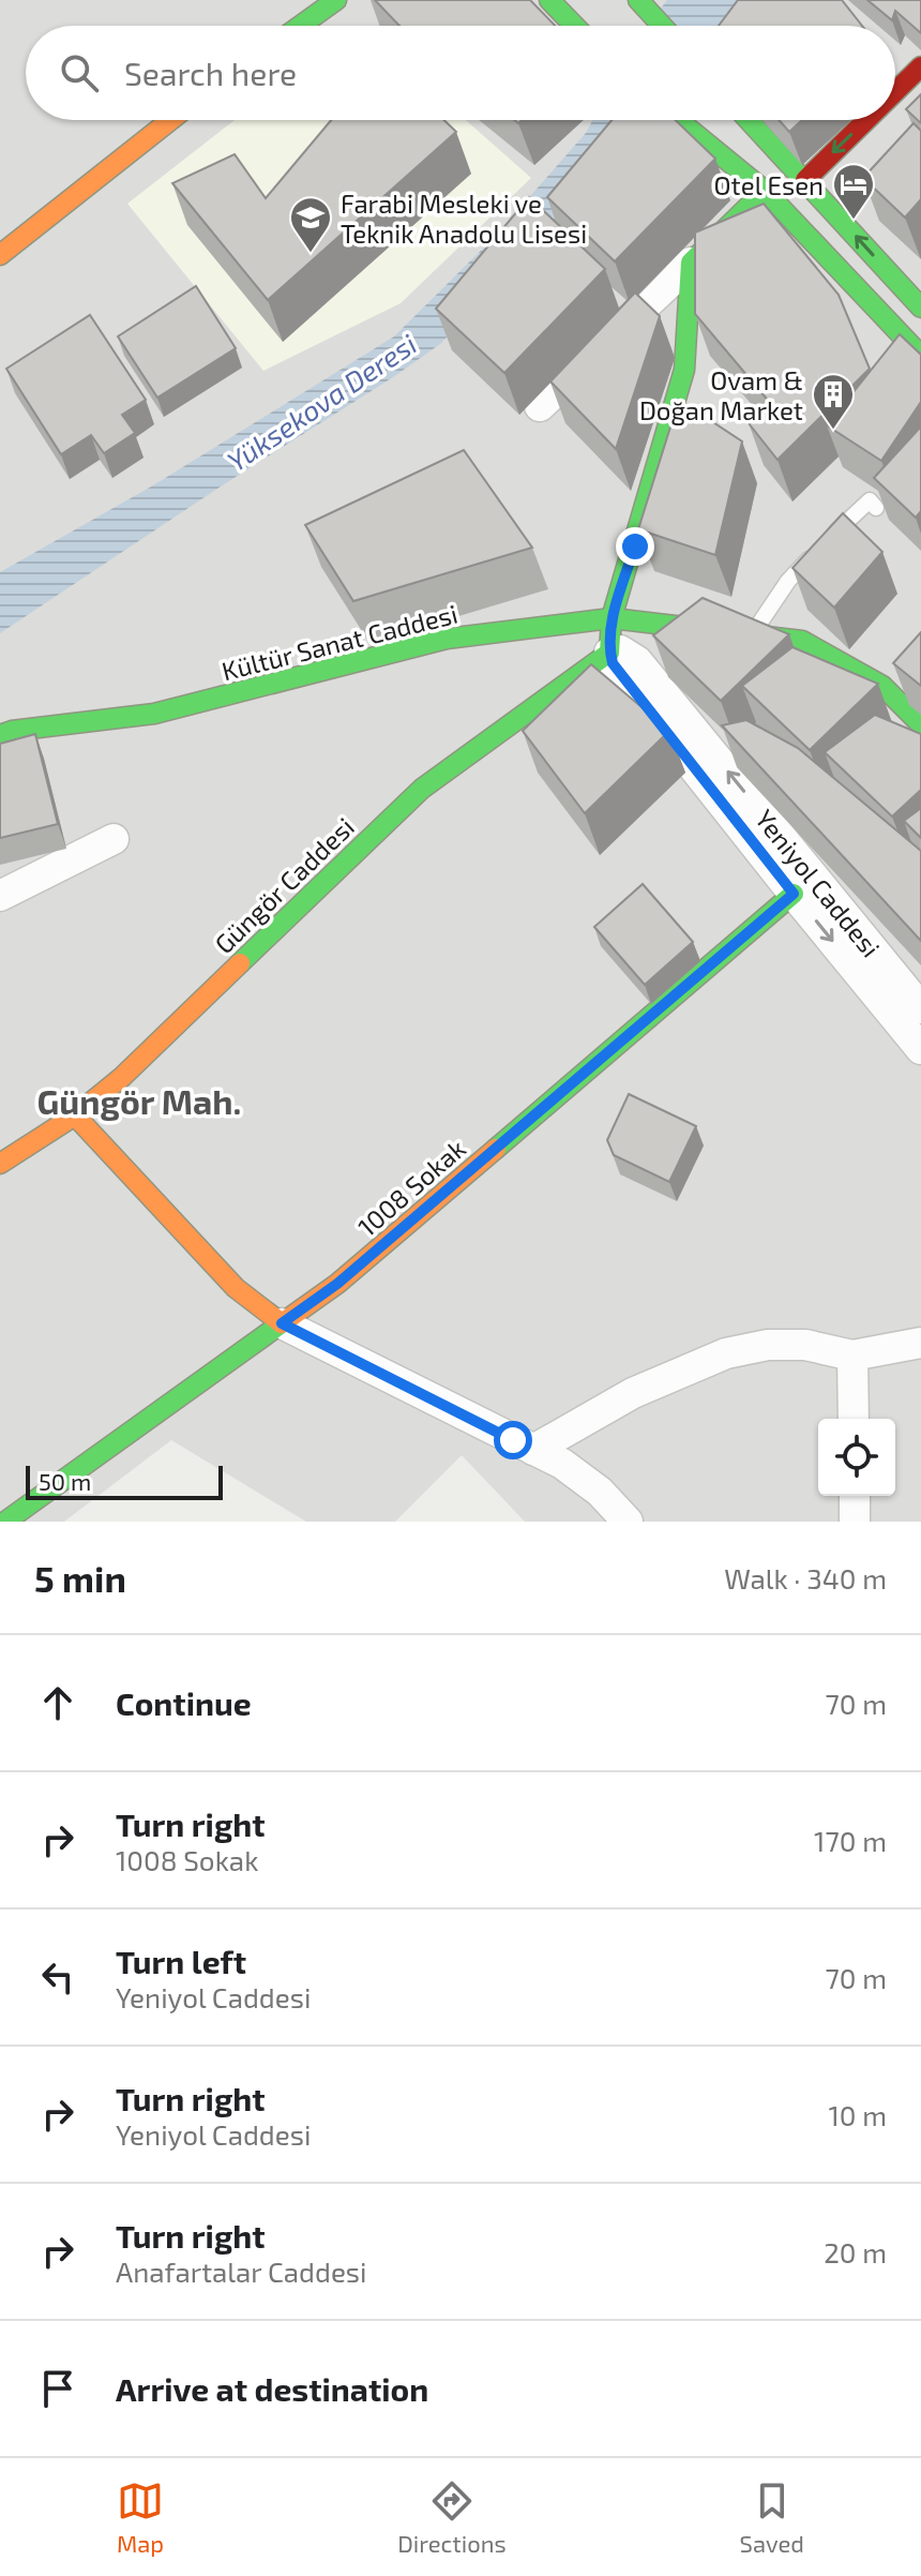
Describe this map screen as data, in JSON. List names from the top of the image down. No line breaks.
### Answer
{"streets":{"street":["Kültür Sanat Caddesi","Yeniyol Caddesi","Güngör Caddesi","1008 Sokak"]},"crossings":[["Yeniyol Caddesi","Güngör Caddesi"],["Yeniyol Caddesi","1008 Sokak"]],"districts":["Güngör Mah."],"water":["Yüksekova Deresi"],"places":{"hotel":["Otel Esen"],"school or university":["Farabi Mesleki ve Teknik Anadolu Lisesi"],"building":["Ovam & Doğan Market"]},"scale_bar":"50 m","page":{"search":"Search here","scale":"50 m","heading":["5 min","Walk · 340 m"],"list":[["Continue","70 m"],["Turn right","1008 Sokak","170 m"],["Turn left","Yeniyol Caddesi","70 m"],["Turn right","Yeniyol Caddesi","10 m"],["Turn right","Anafartalar Caddesi","20 m"],"Arrive at destination"],"nav":["Map","Directions","Saved"]}}
